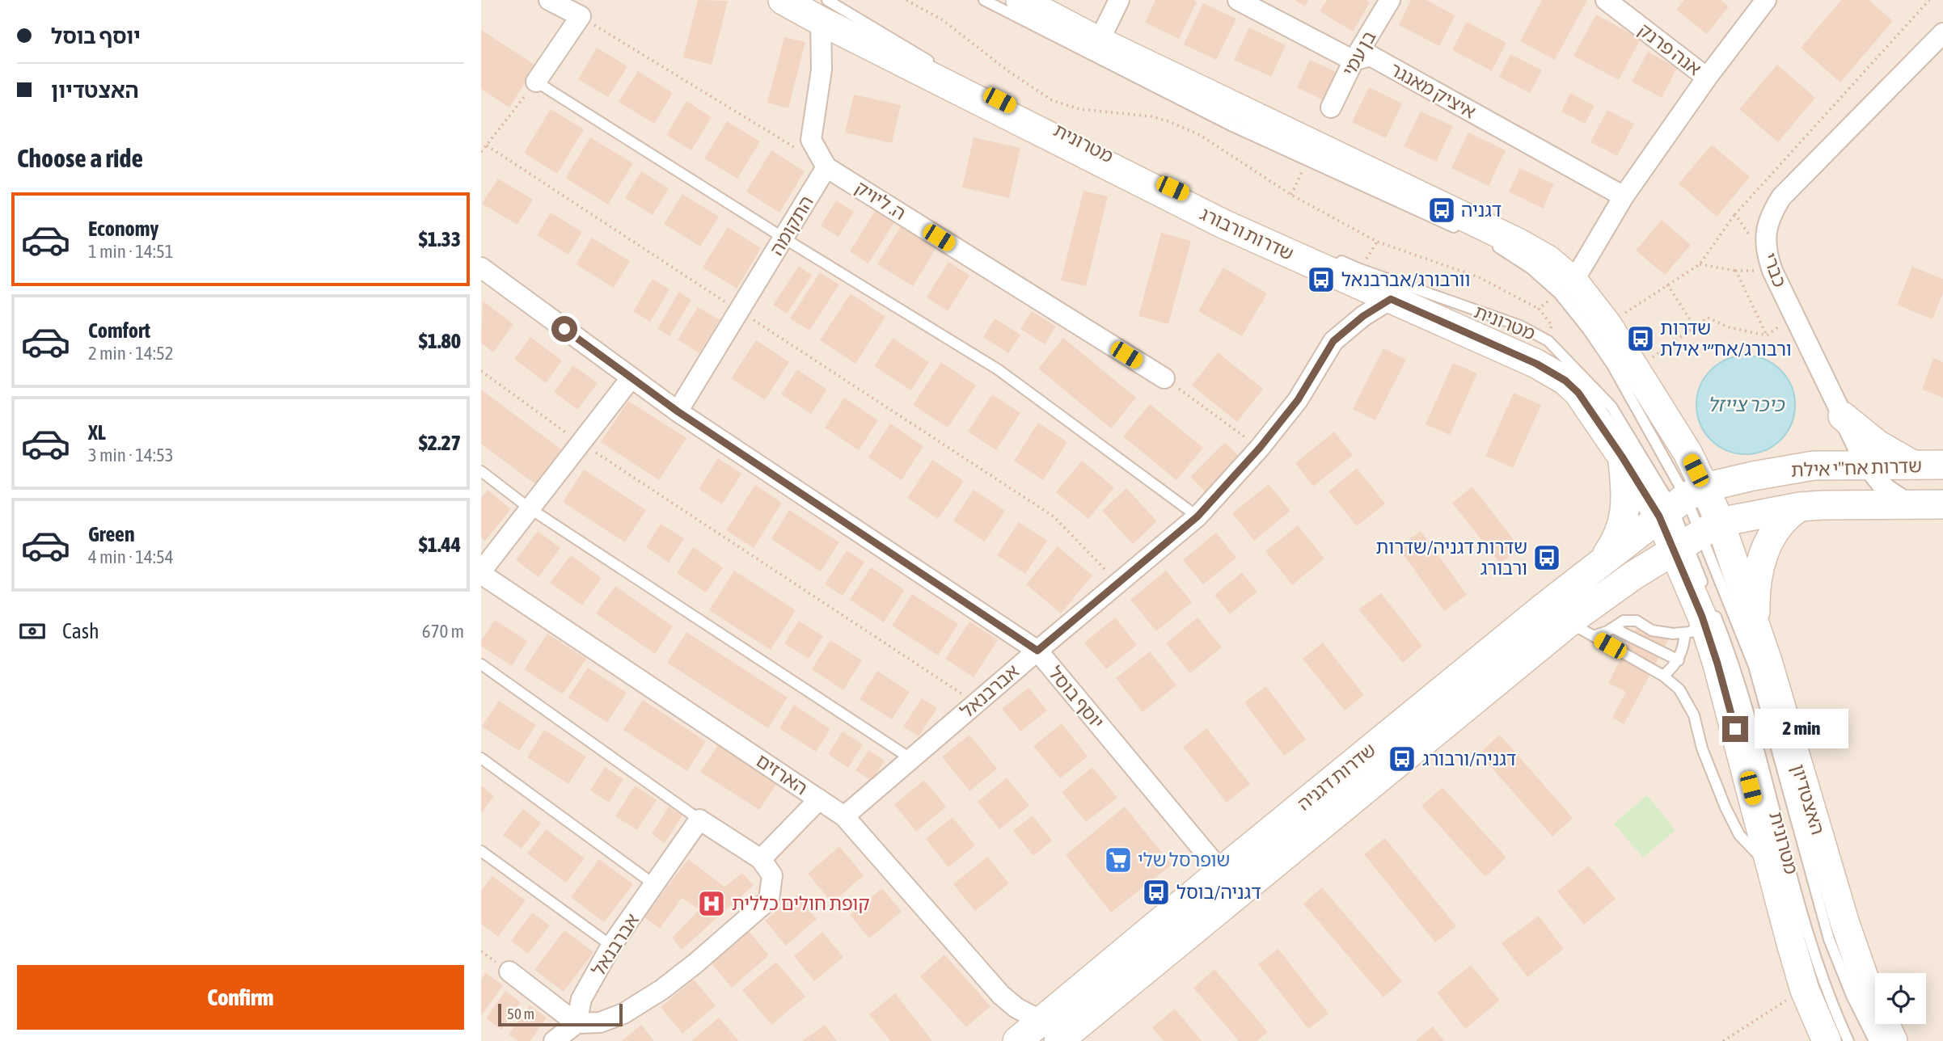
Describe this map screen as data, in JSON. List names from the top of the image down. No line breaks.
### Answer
{"streets":{"main road":["שדרות ורבורג","שדרות אח\"י אילת","שדרות דגניה","האצטדיון"],"street":["אנה פרנק","בן עמי","איציק מאנגר","ה. ליויק","התקומה","כברי","אברבנאל","יוסף בוסל","הארזים"],"lane":["מטרונית"]},"crossings":[["בן עמי","איציק מאנגר"],["מטרונית","שדרות ורבורג"],["מטרונית","שדרות אח\"י אילת"],["מטרונית","שדרות דגניה"],["מטרונית","האצטדיון"],["ה. ליויק","התקומה"],["התקומה","יוסף בוסל"],["שדרות ורבורג","שדרות אח\"י אילת"],["שדרות ורבורג","אברבנאל"],["שדרות ורבורג","שדרות דגניה"],["שדרות ורבורג","האצטדיון"],["כברי","שדרות אח\"י אילת"],["שדרות אח\"י אילת","שדרות דגניה"],["שדרות אח\"י אילת","האצטדיון"],["אברבנאל","יוסף בוסל"],["אברבנאל","הארזים"],["יוסף בוסל","שדרות דגניה"],["הארזים","שדרות דגניה"],["שדרות דגניה","האצטדיון"]],"water":["כיכר צייזל"],"places":{"bus stop":["דגניה","וורבורג/אברבנאל","שדרות ורבורג/אח״י אילת","שדרות דגניה/שדרות ורבורג","דגניה/ורבורג","דגניה/בוסל"],"supermarket":["שופרסל שלי"],"hospital":["קופת חולים כללית"]},"scale_bar":"50 m","page":{"banner":["יוסף בוסל","האצטדיון"],"heading":"Choose a ride","list":[{"name":"Economy","note":"1 min · 14:51","value":"$1.33"},{"name":"Comfort","note":"2 min · 14:52","value":"$1.80"},{"name":"XL","note":"3 min · 14:53","value":"$2.27"},{"name":"Green","note":"4 min · 14:54","value":"$1.44"}],"pay":["Cash","670 m"],"bubble":"2 min","buttons":"Confirm","scale":"50 m"}}
